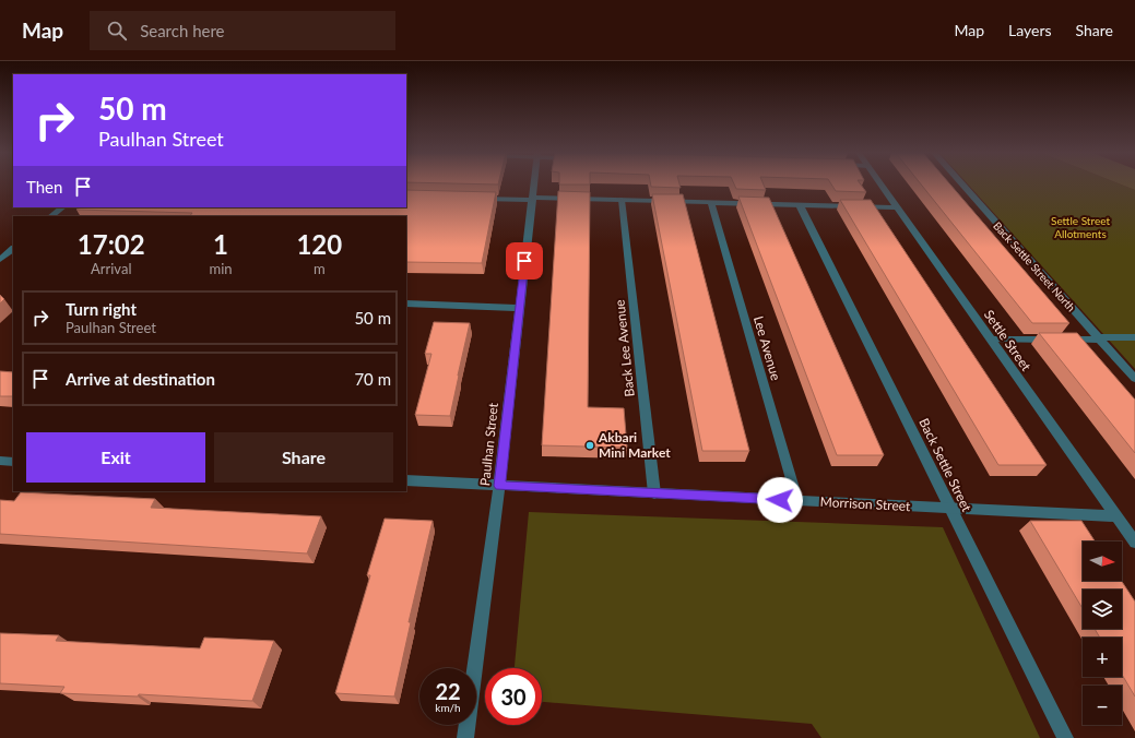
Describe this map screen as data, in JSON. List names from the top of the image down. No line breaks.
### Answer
{"streets":{"street":["Back Settle Street North","Settle Street","Back Lee Avenue","Lee Avenue","Paulhan Street","Back Settle Street","Morrison Street"]},"crossings":[["Settle Street","Morrison Street"],["Back Lee Avenue","Morrison Street"],["Lee Avenue","Morrison Street"],["Paulhan Street","Morrison Street"],["Back Settle Street","Morrison Street"]],"parks":["Settle Street Allotments"],"places":["Akbari Mini Market"],"north":"right","page":{"header":"Map","search":"Search here","nav":["Map","Layers","Share"],"turn":["50 m","Paulhan Street"],"then":"Then","eta":["17:02","Arrival","1","min","120","m"],"list":[{"name":"Turn right","note":"Paulhan Street","value":"50 m"},{"name":"Arrive at destination","value":"70 m"}],"buttons":["Exit","Share"],"map_buttons":["+","−"],"speed":"22 km/h","limit":"30"}}
